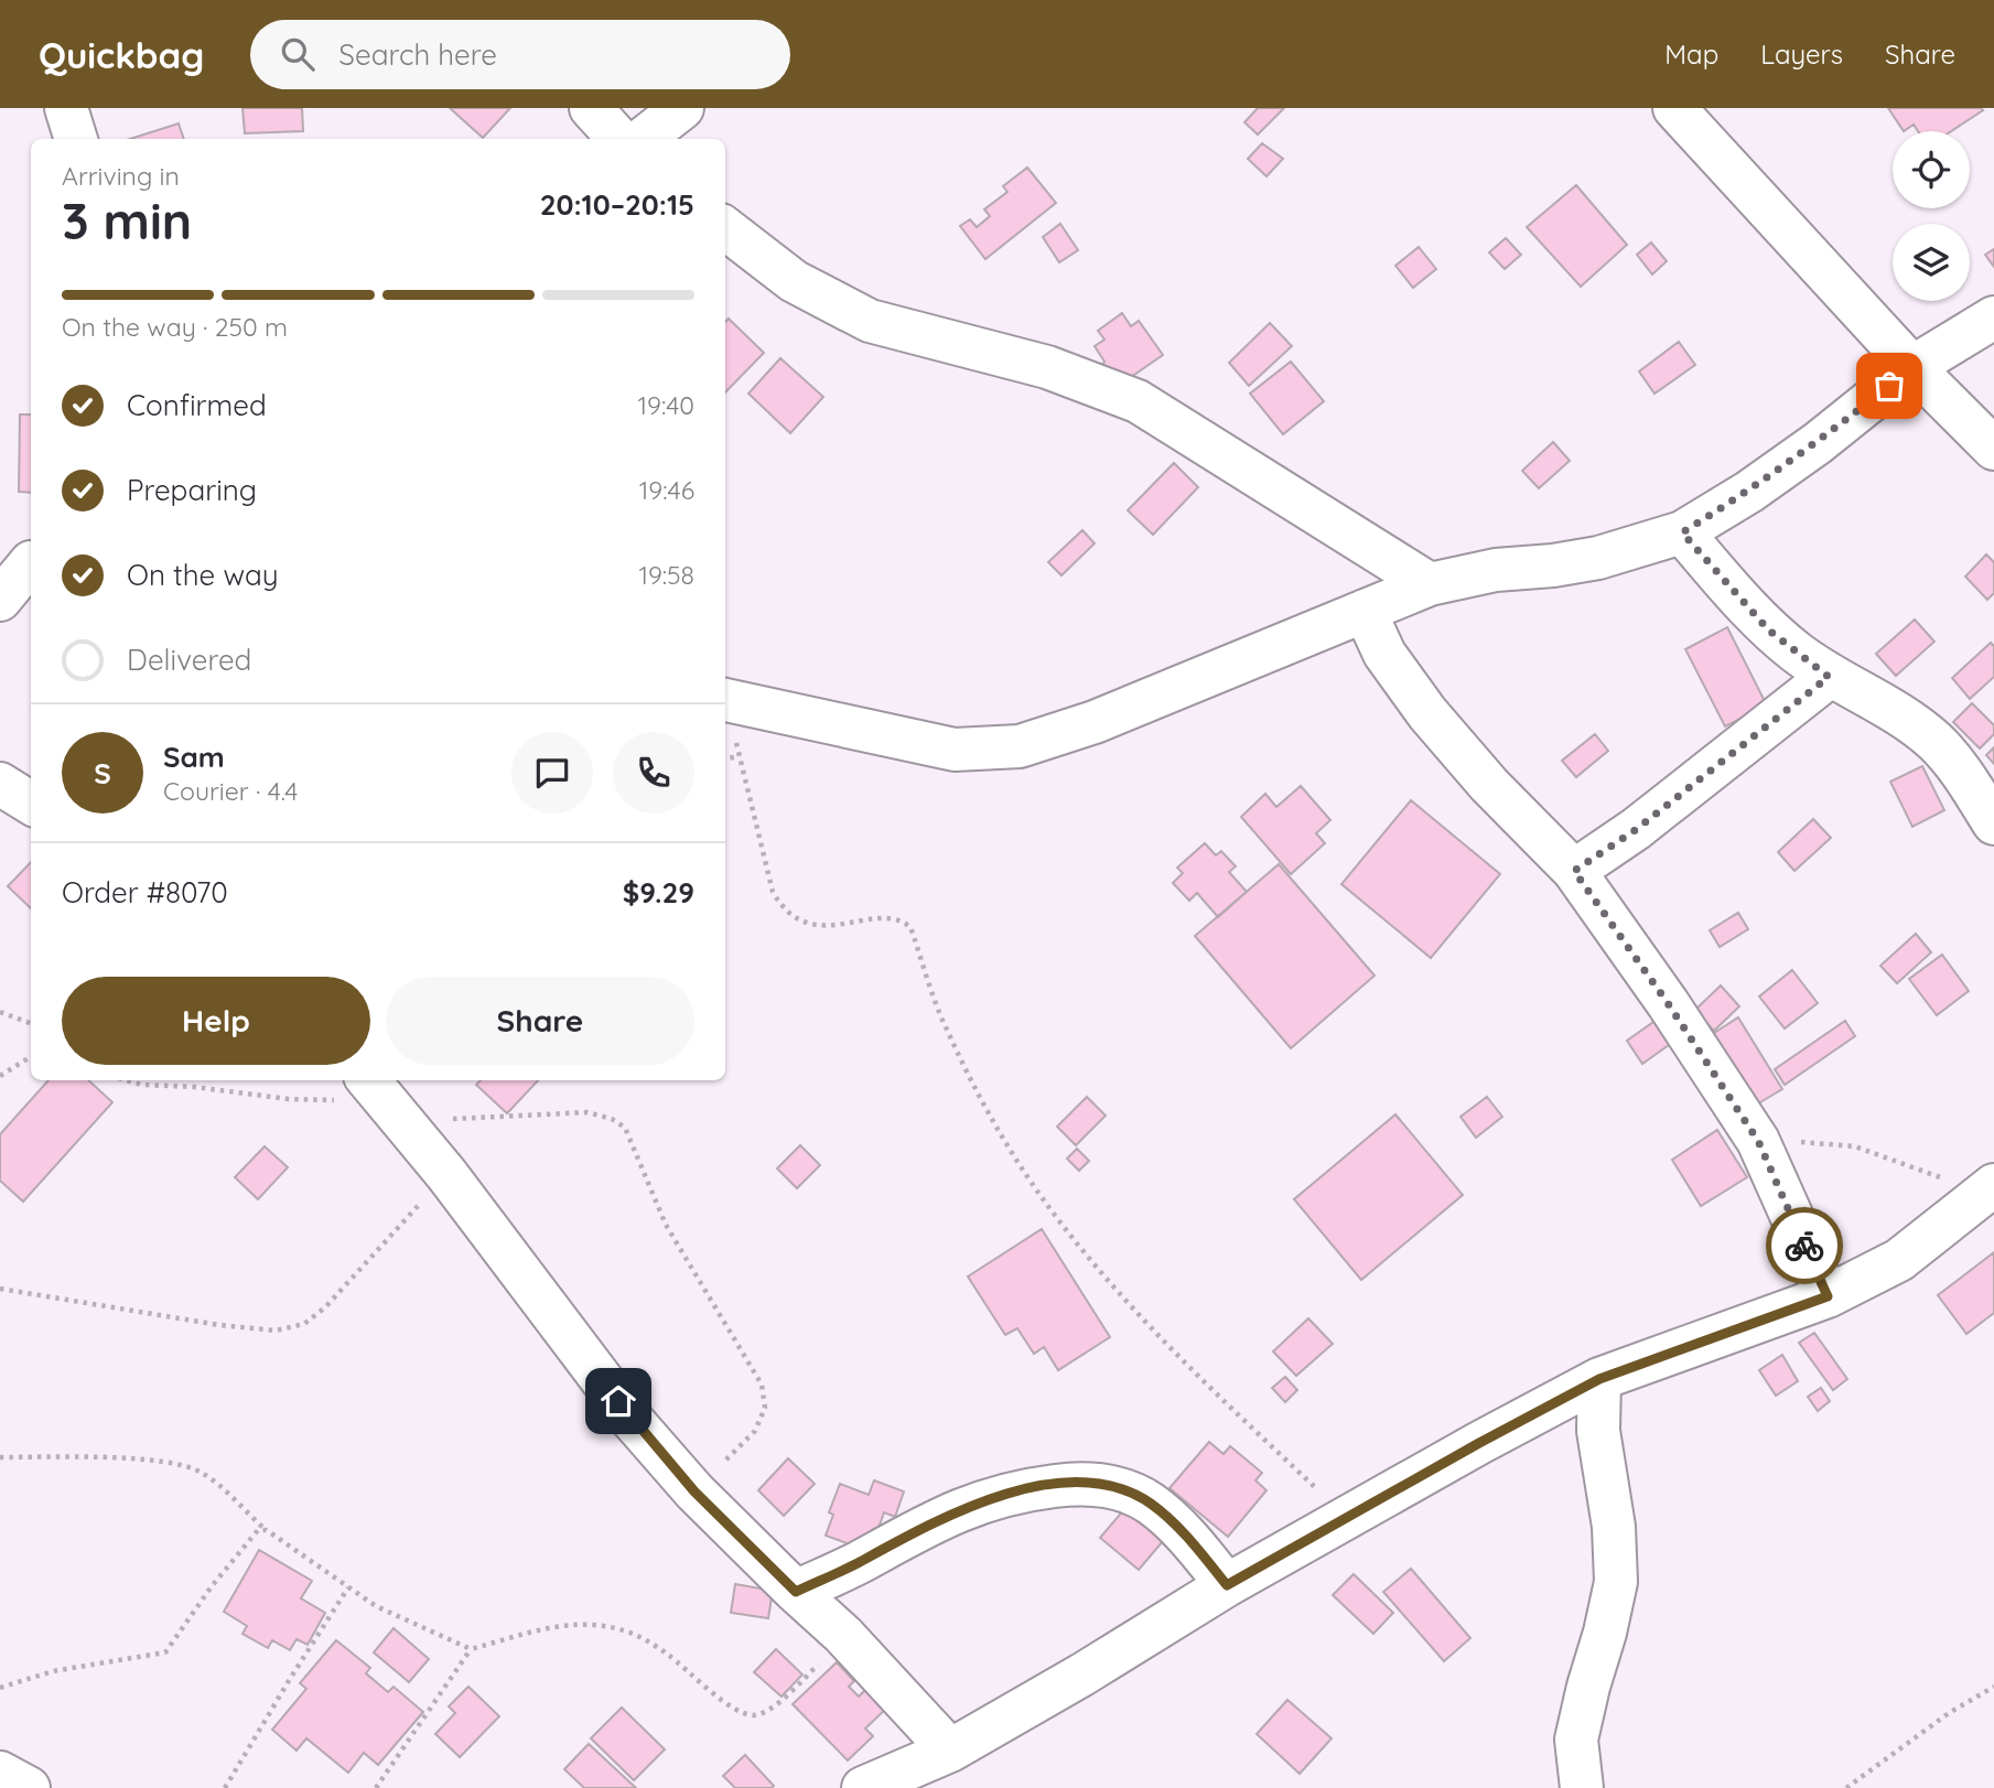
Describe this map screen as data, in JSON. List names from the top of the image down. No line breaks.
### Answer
{"page":{"header":"Quickbag","search":"Search here","nav":["Map","Layers","Share"],"heading":["3 min","Arriving in","20:10–20:15"],"panel":["Sam","Courier · 4.4","Order #8070","$9.29"],"bar":"On the way · 250 m","list":[["Confirmed","19:40"],["Preparing","19:46"],["On the way","19:58"],"Delivered"],"round":"S","buttons":["Help","Share"]}}
